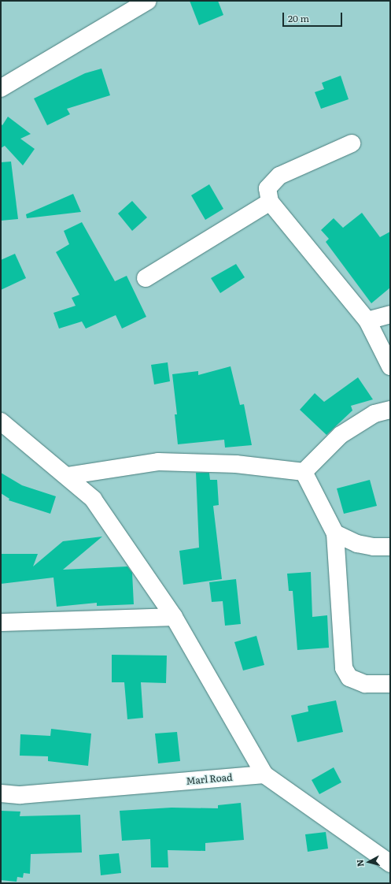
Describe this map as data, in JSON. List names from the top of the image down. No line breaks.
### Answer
{"streets":{"street":["Marl Road"]},"scale_bar":"20 m","north":"left"}
